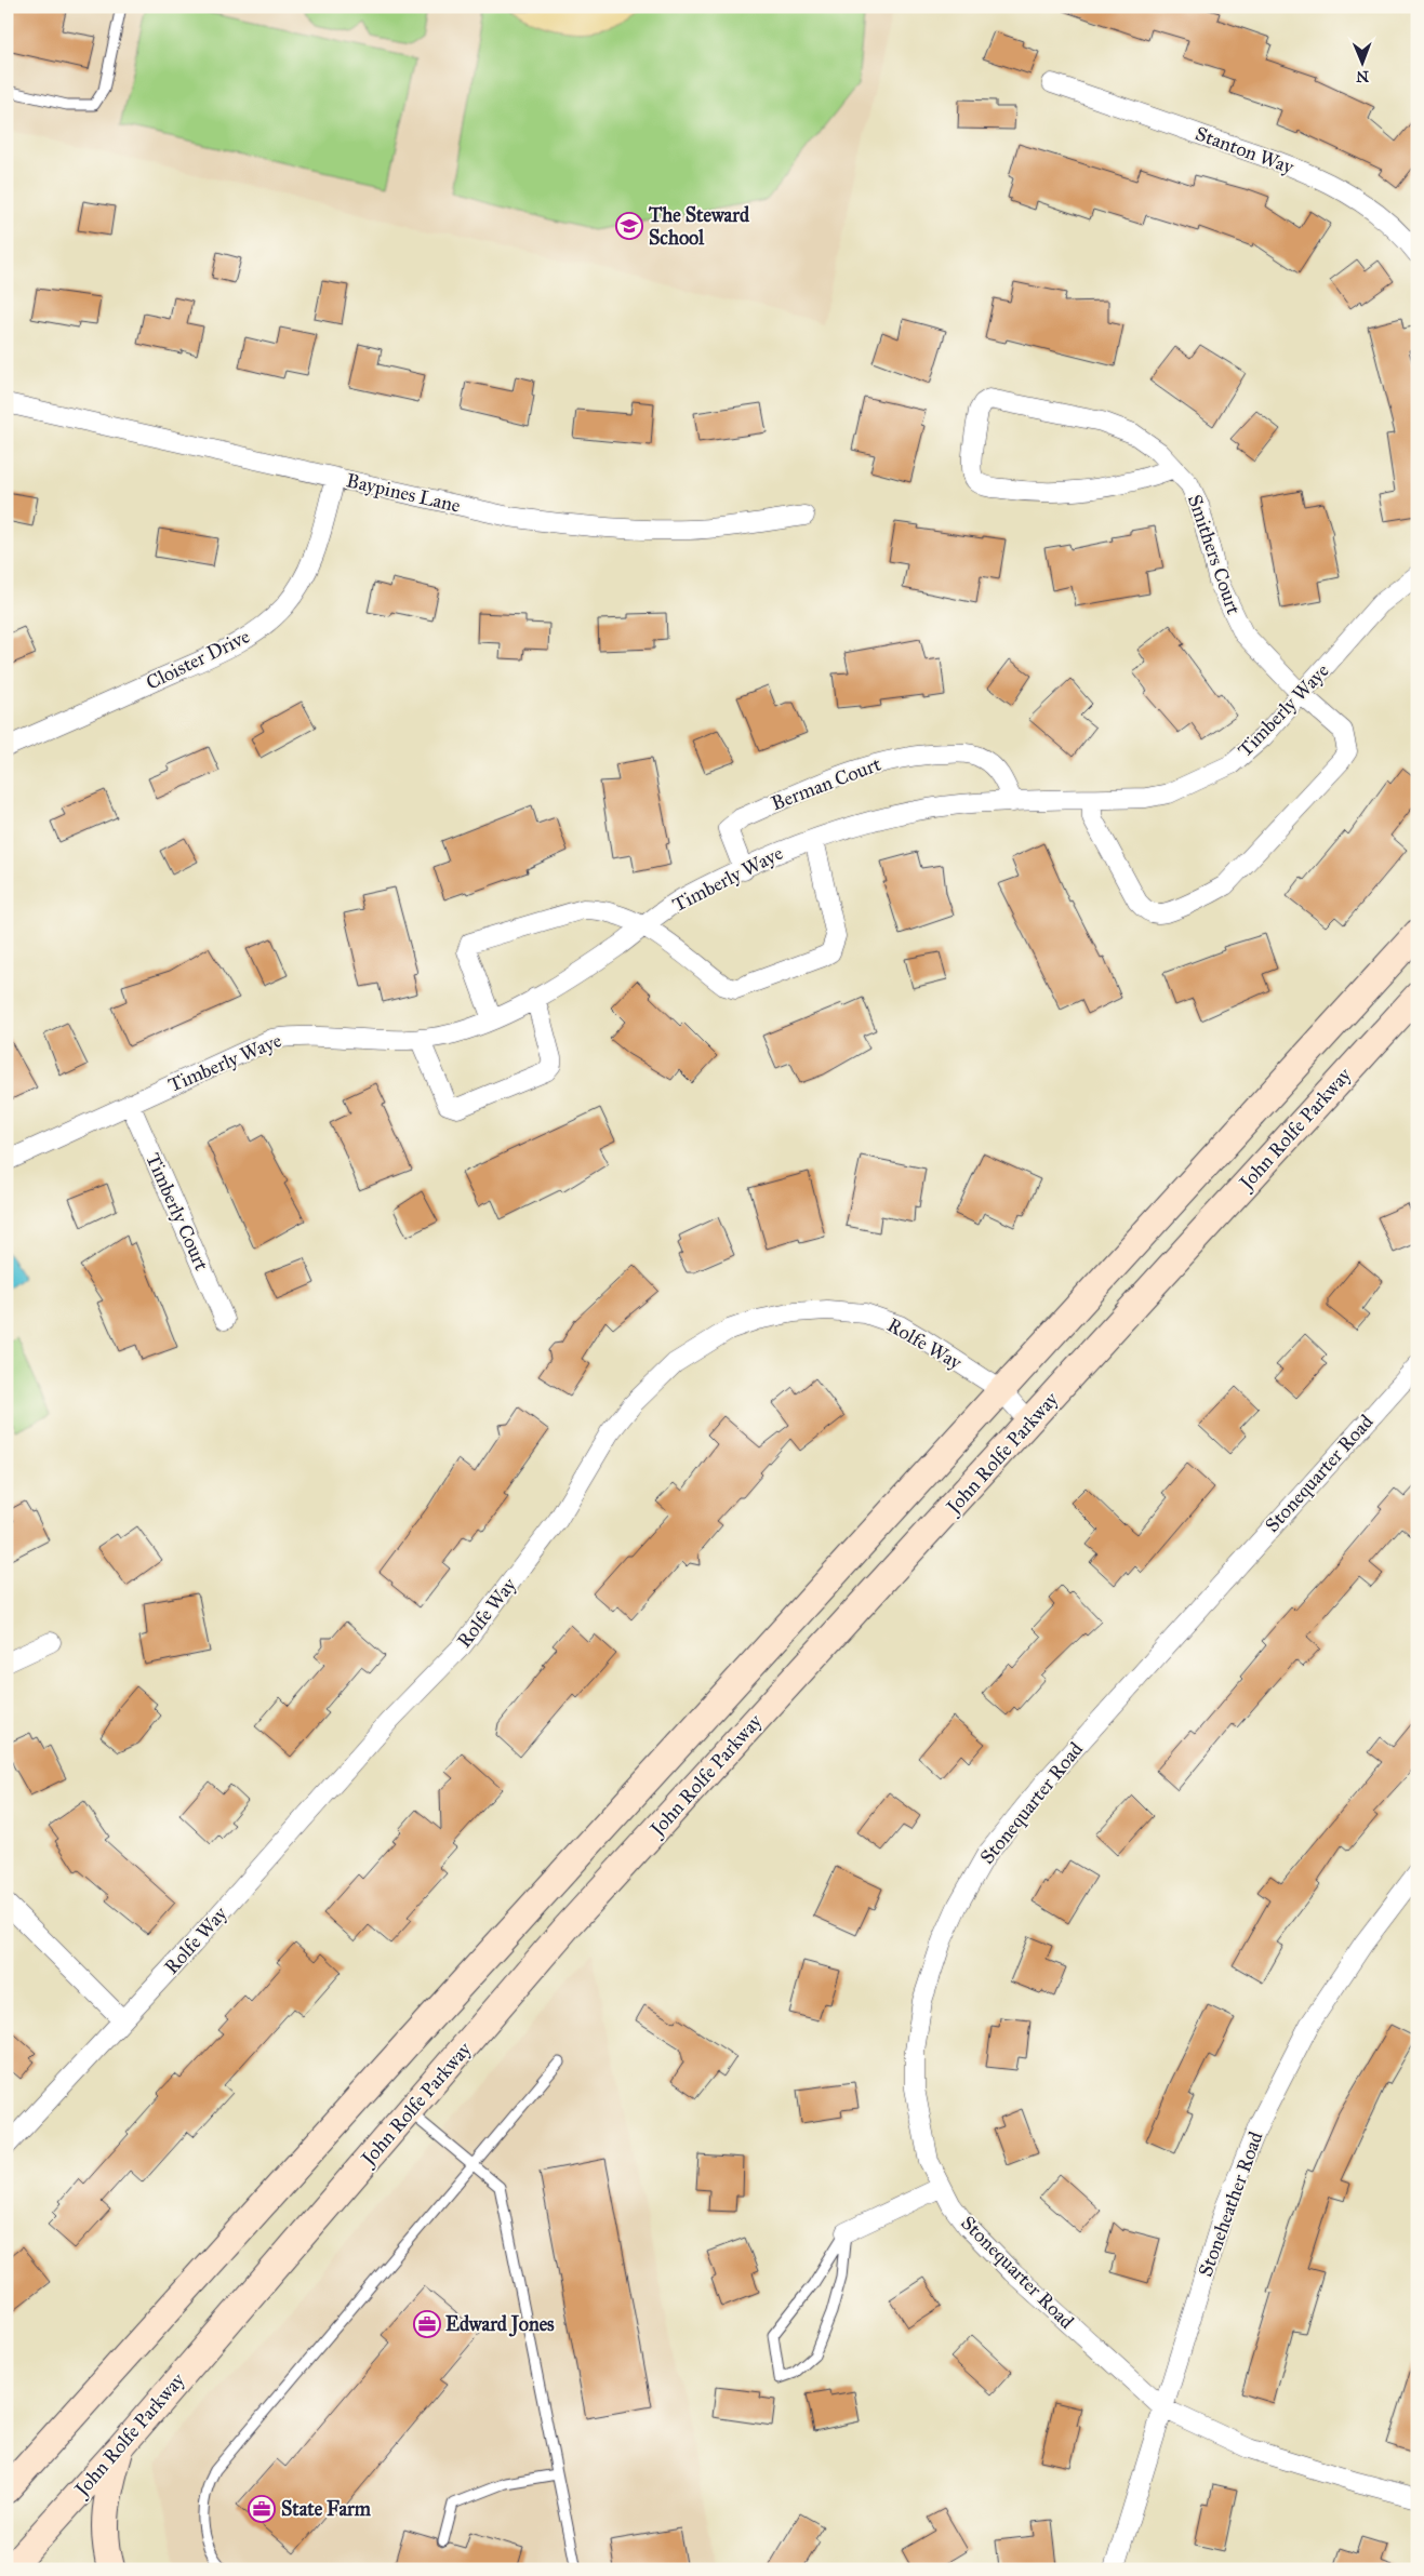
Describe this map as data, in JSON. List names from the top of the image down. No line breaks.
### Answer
{"streets":{"main road":["John Rolfe Parkway"],"street":["Stanton Way","Baypines Lane","Smithers Court","Cloister Drive","Timberly Waye","Berman Court","Timberly Court","Rolfe Way","Stonequarter Road","Stoneheather Road"]},"crossings":[["Baypines Lane","Cloister Drive"],["Smithers Court","Timberly Waye"],["Timberly Waye","Berman Court"],["Timberly Waye","Timberly Court"],["John Rolfe Parkway","Rolfe Way"],["Stonequarter Road","Stoneheather Road"]],"places":{"school or university":["The Steward School"],"office":["Edward Jones","State Farm"]},"north":"bottom"}
